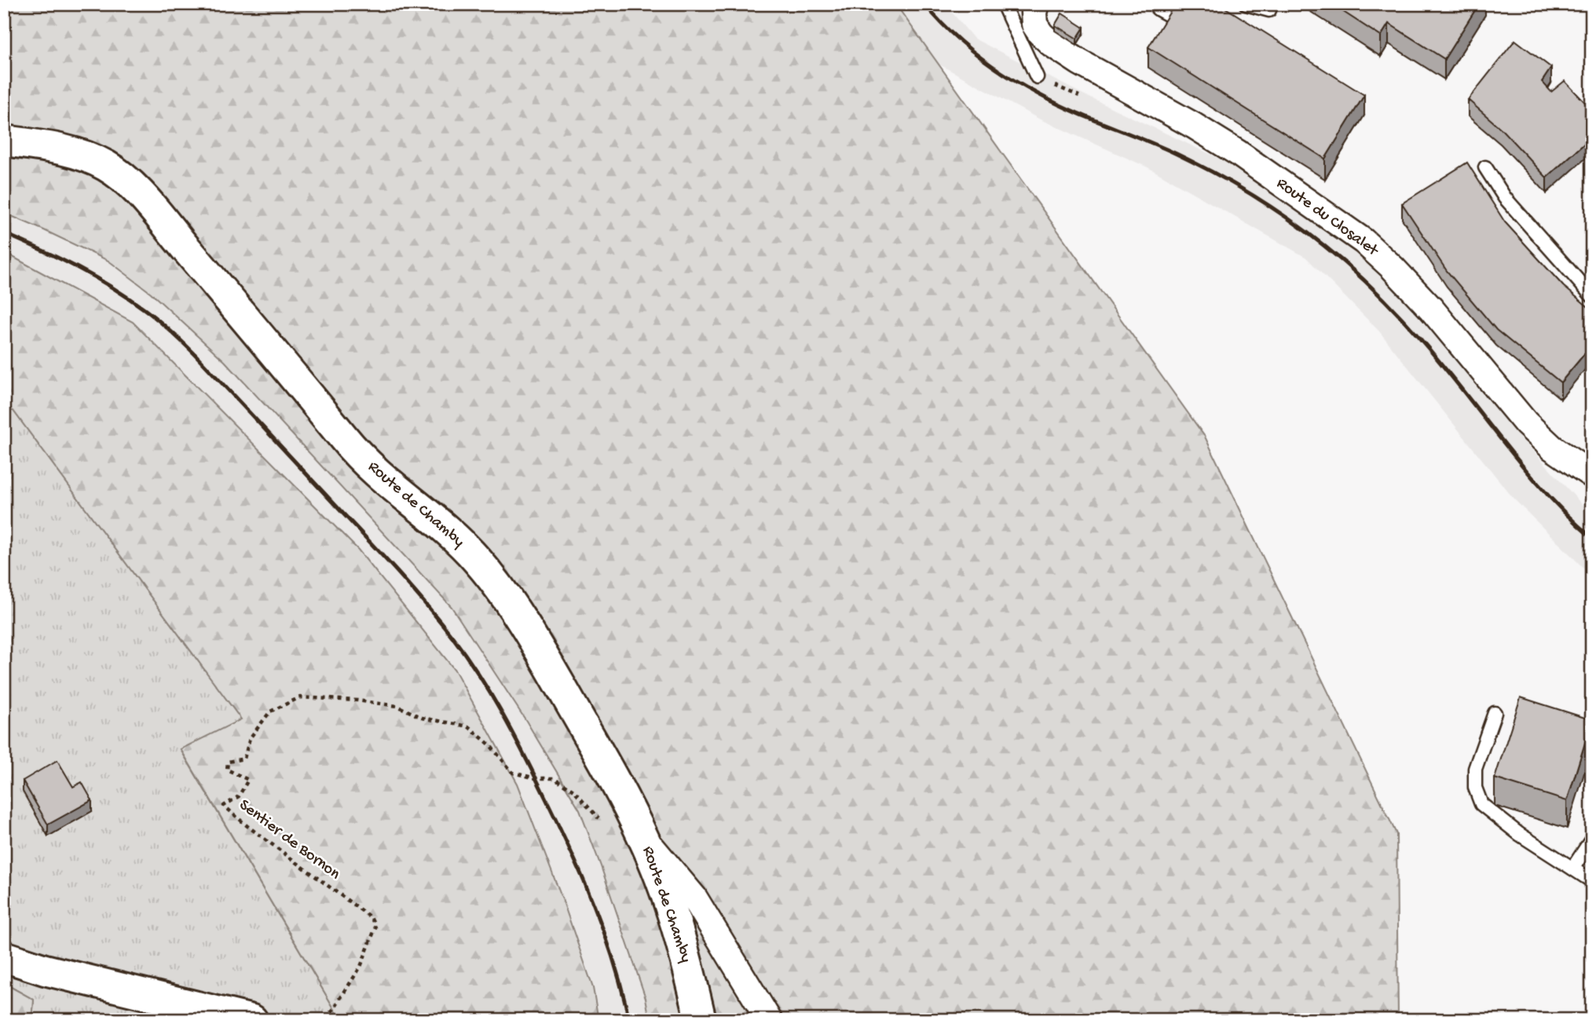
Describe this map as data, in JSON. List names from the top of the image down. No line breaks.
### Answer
{"streets":{"street":["Route du Closalet","Route de Chamby"],"path":["Sentier de Bornon"]}}
